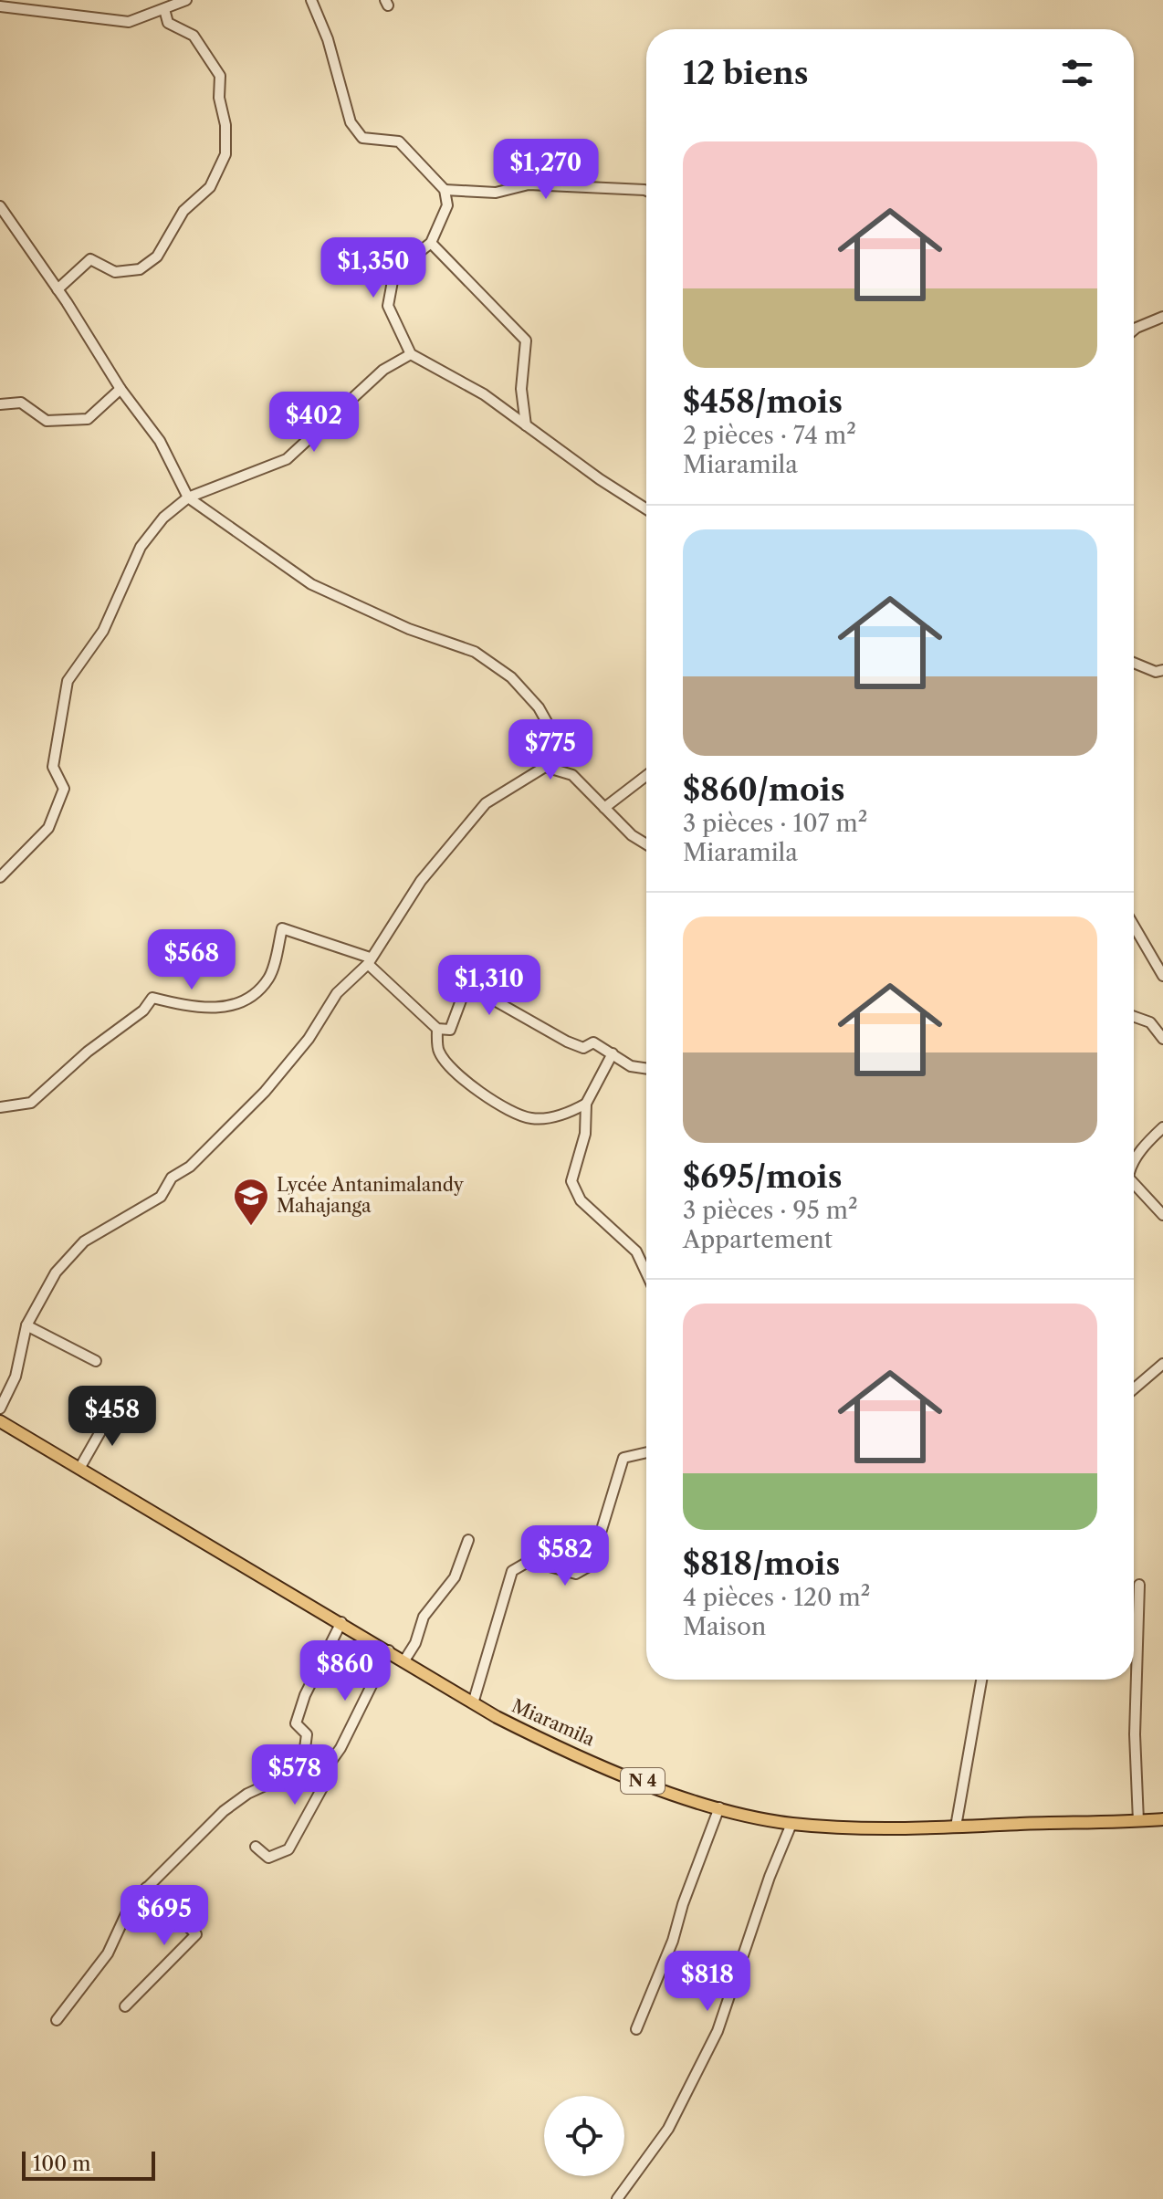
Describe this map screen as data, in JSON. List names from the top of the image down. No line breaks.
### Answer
{"streets":{"main road":["Miaramila","N 4"]},"places":{"school or university":["Lycée Antanimalandy Mahajanga"]},"scale_bar":"100 m","page":{"heading":"12 biens","list":[{"name":"$458/mois","note":"2 pièces · 74 m² · Miaramila"},{"name":"$860/mois","note":"3 pièces · 107 m² · Miaramila"},{"name":"$695/mois","note":"3 pièces · 95 m² · Appartement"},{"name":"$818/mois","note":"4 pièces · 120 m² · Maison"}],"price":["$1,270","$1,350","$402","$775","$568","$1,310","$458","$582","$860","$578","$695","$818"],"scale":"100 m"}}
